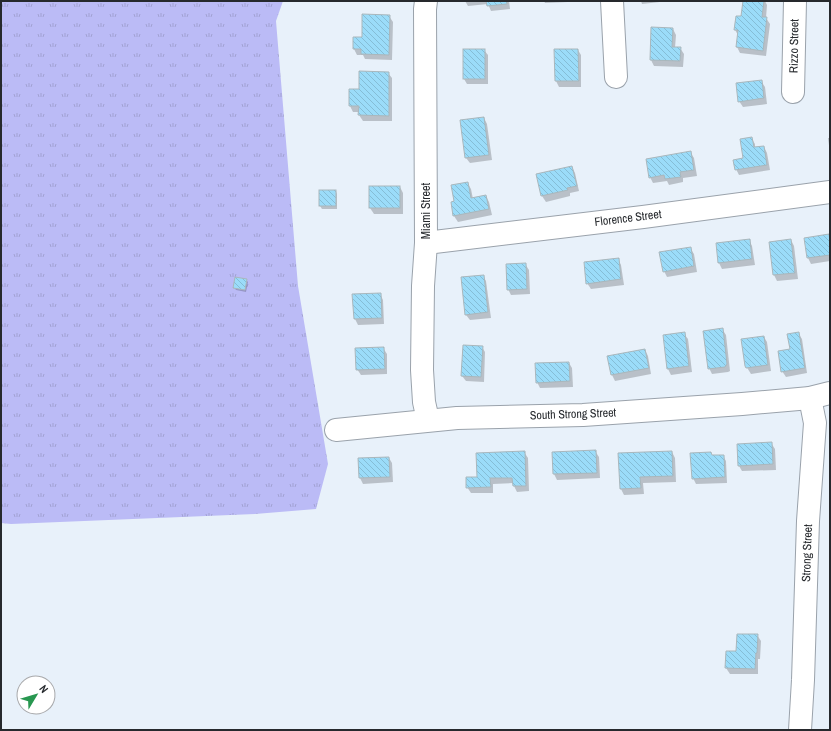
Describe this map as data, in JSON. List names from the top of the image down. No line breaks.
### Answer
{"streets":{"street":["Rizzo Street","Miami Street","Florence Street","South Strong Street","Strong Street"]},"crossings":[["Miami Street","Florence Street"],["Miami Street","South Strong Street"],["South Strong Street","Strong Street"]],"north":"top right"}
